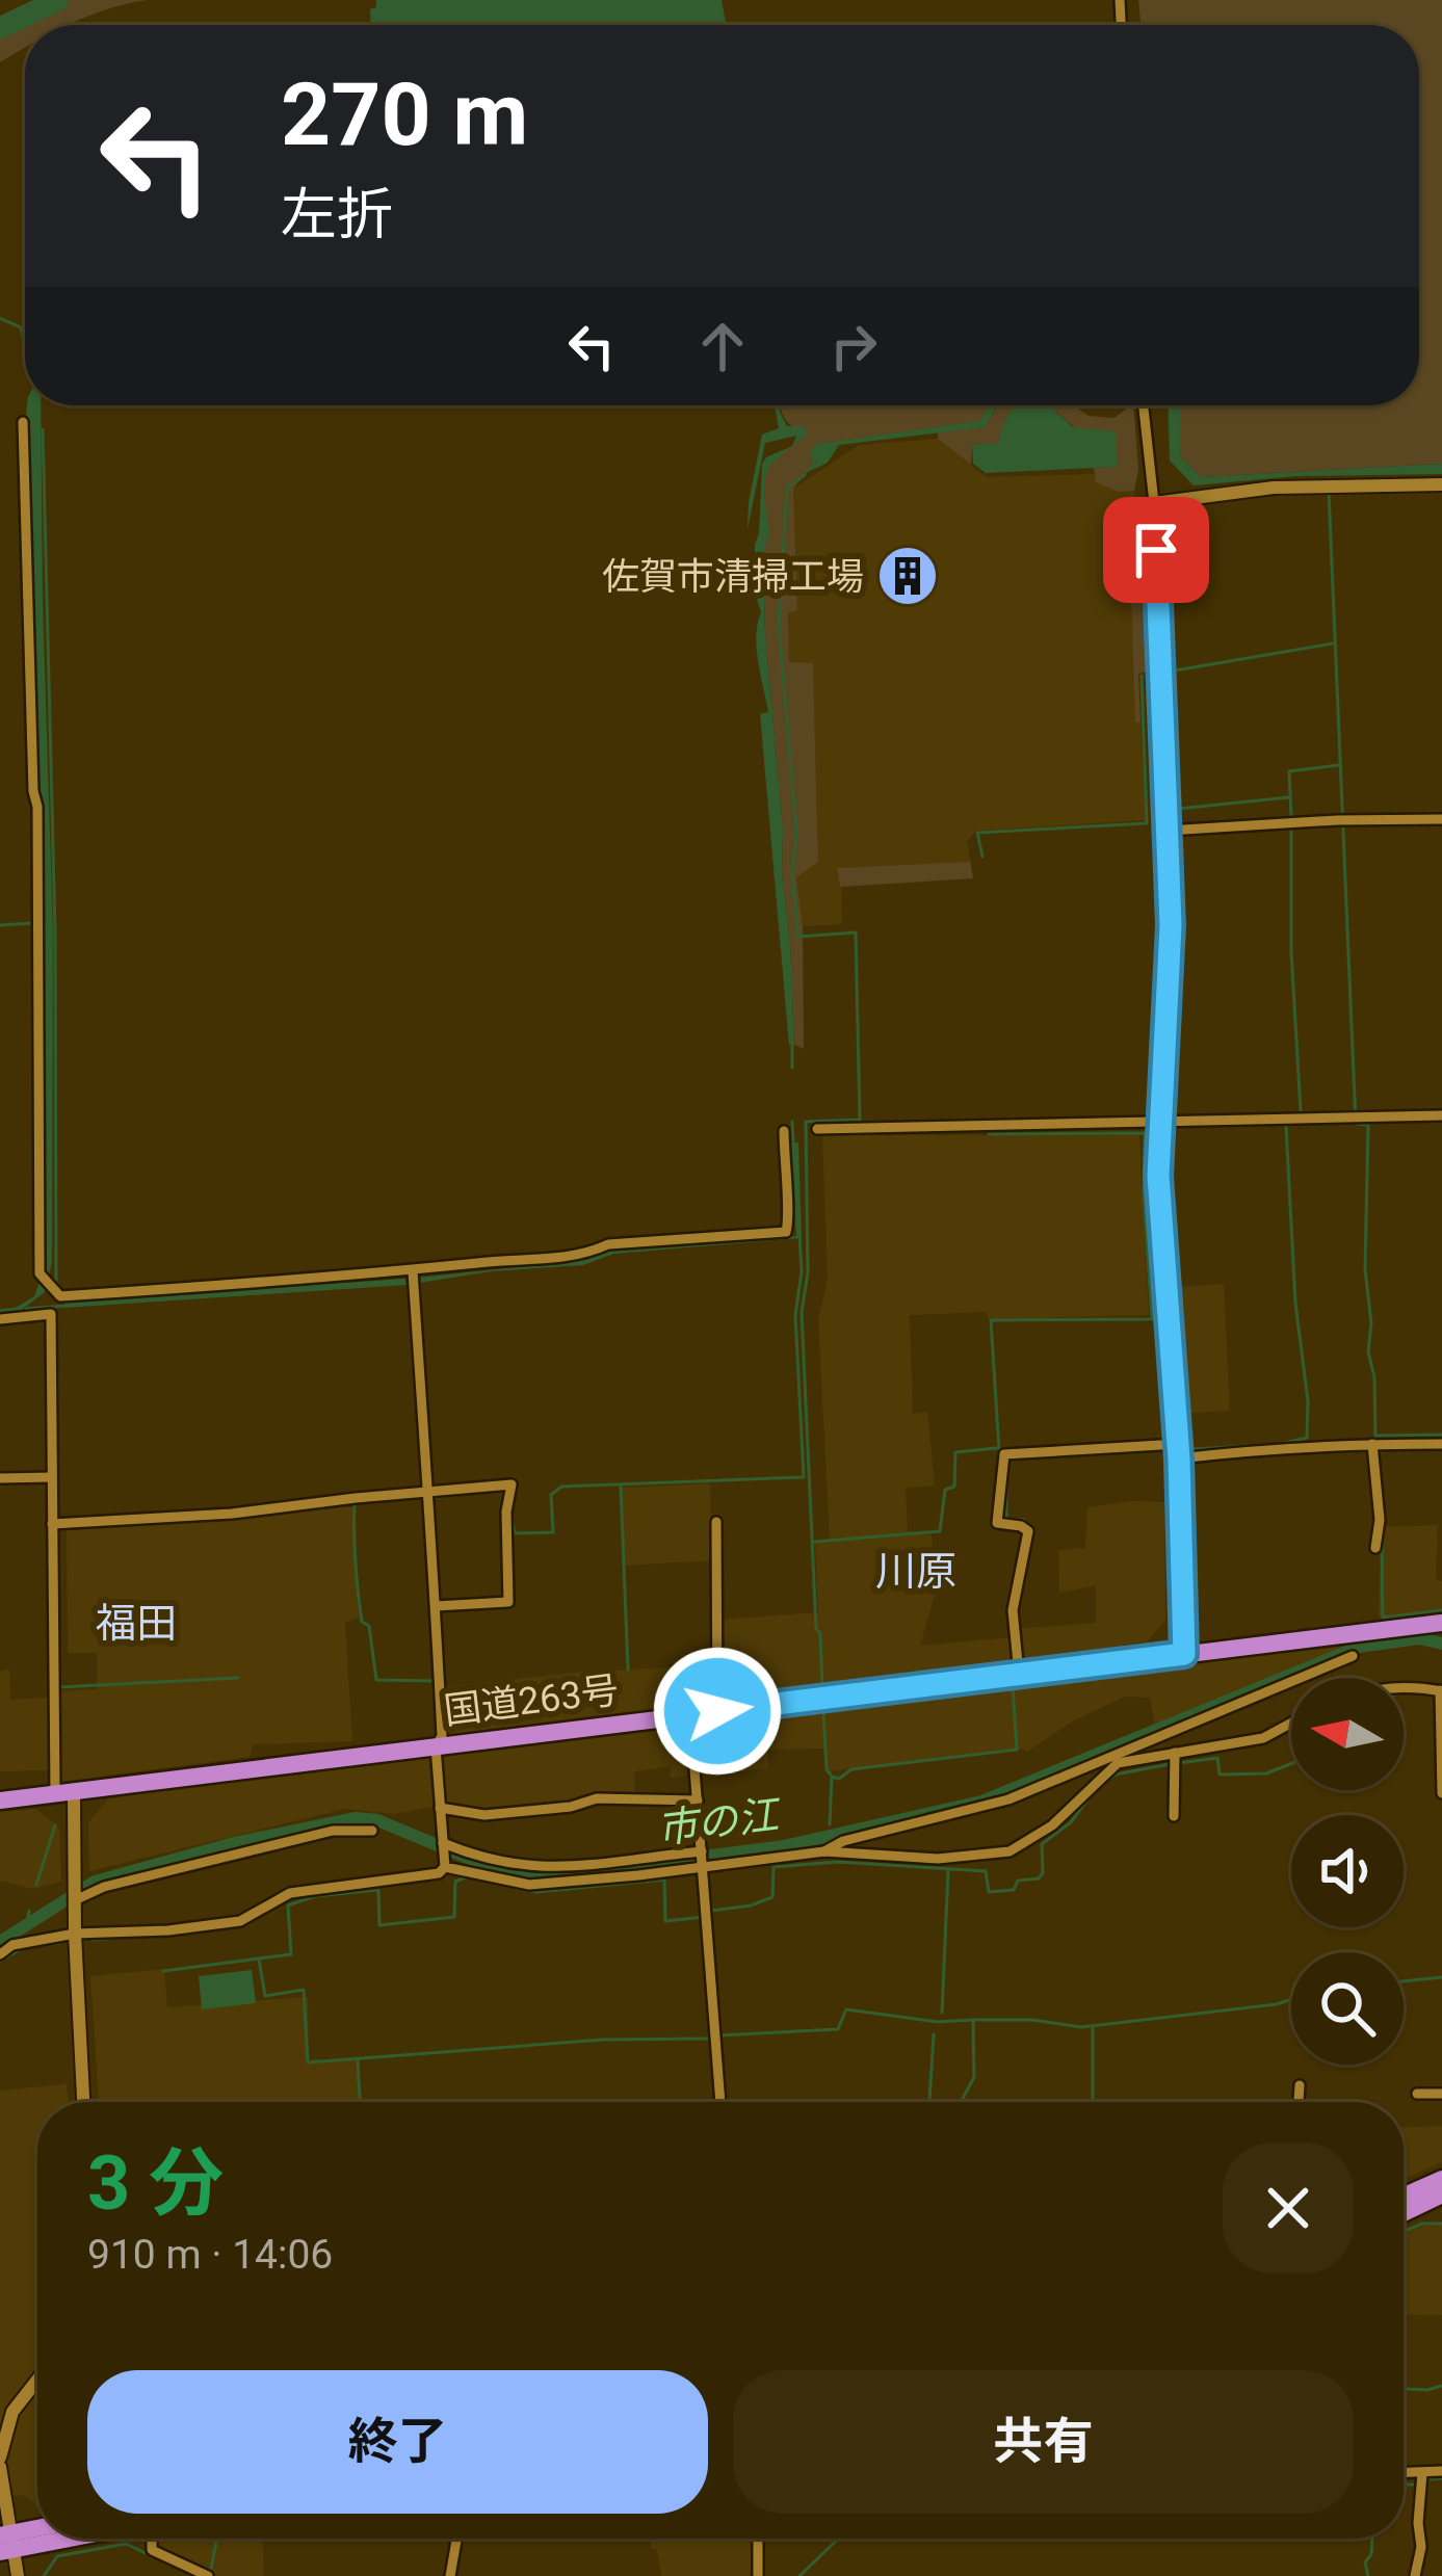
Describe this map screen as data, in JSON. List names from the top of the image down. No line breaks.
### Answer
{"streets":{"highway":["国道263号"]},"districts":["川原","福田"],"water":["市の江"],"places":{"building":["佐賀市清掃工場"]},"north":"left","page":{"turn":["270 m","左折"],"heading":["3 分","910 m · 14:06"],"buttons":["終了","共有"]}}
